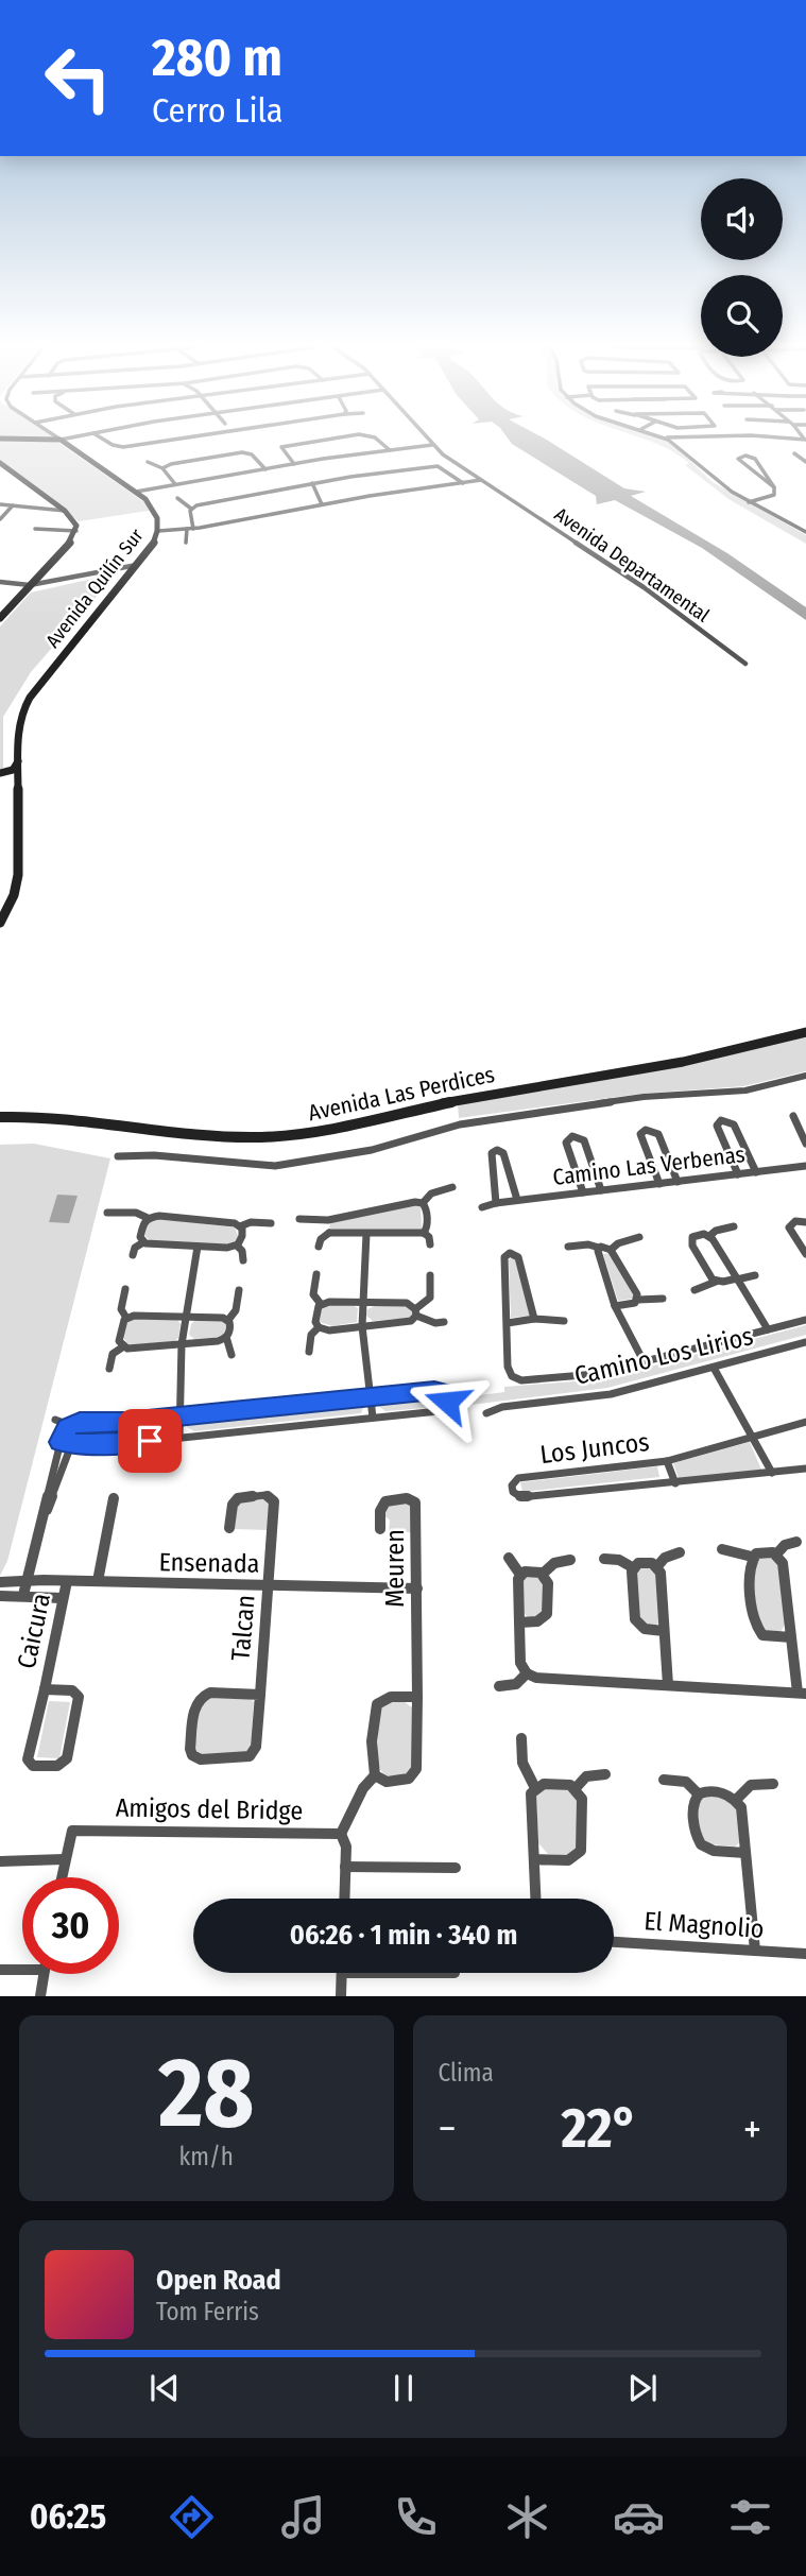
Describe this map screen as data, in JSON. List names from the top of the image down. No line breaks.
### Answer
{"streets":{"street":["Avenida Departamental","Avenida Quilín Sur","Avenida Las Perdices","Camino Las Verbenas","Camino Los Lirios","Los Juncos","Ensenada","Meuren","Talcan","Caicura","Amigos del Bridge","El Magnolio"]},"crossings":[["Ensenada","Meuren"],["Ensenada","Talcan"],["Ensenada","Caicura"]],"page":{"turn":["280 m","Cerro Lila"],"limit":"30","trip":"06:26 · 1 min · 340 m","tile":[["28","km/h"],"Clima"],"heat":["−","22°","+"],"song":["Open Road","Tom Ferris"],"tabs":"06:25"}}
